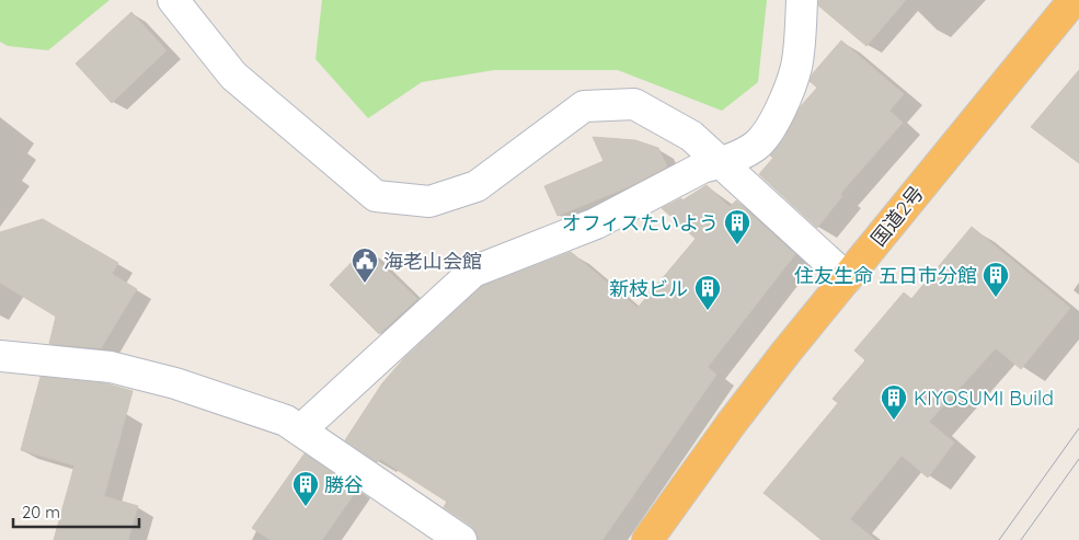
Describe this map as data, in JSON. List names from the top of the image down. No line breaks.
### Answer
{"streets":{"highway":["国道2号"]},"places":{"building":["オフィスたいよう","住友生命 五日市分館","新枝ビル","KIYOSUMI Build","勝谷"],"public building":["海老山会館"]},"scale_bar":"20 m"}
